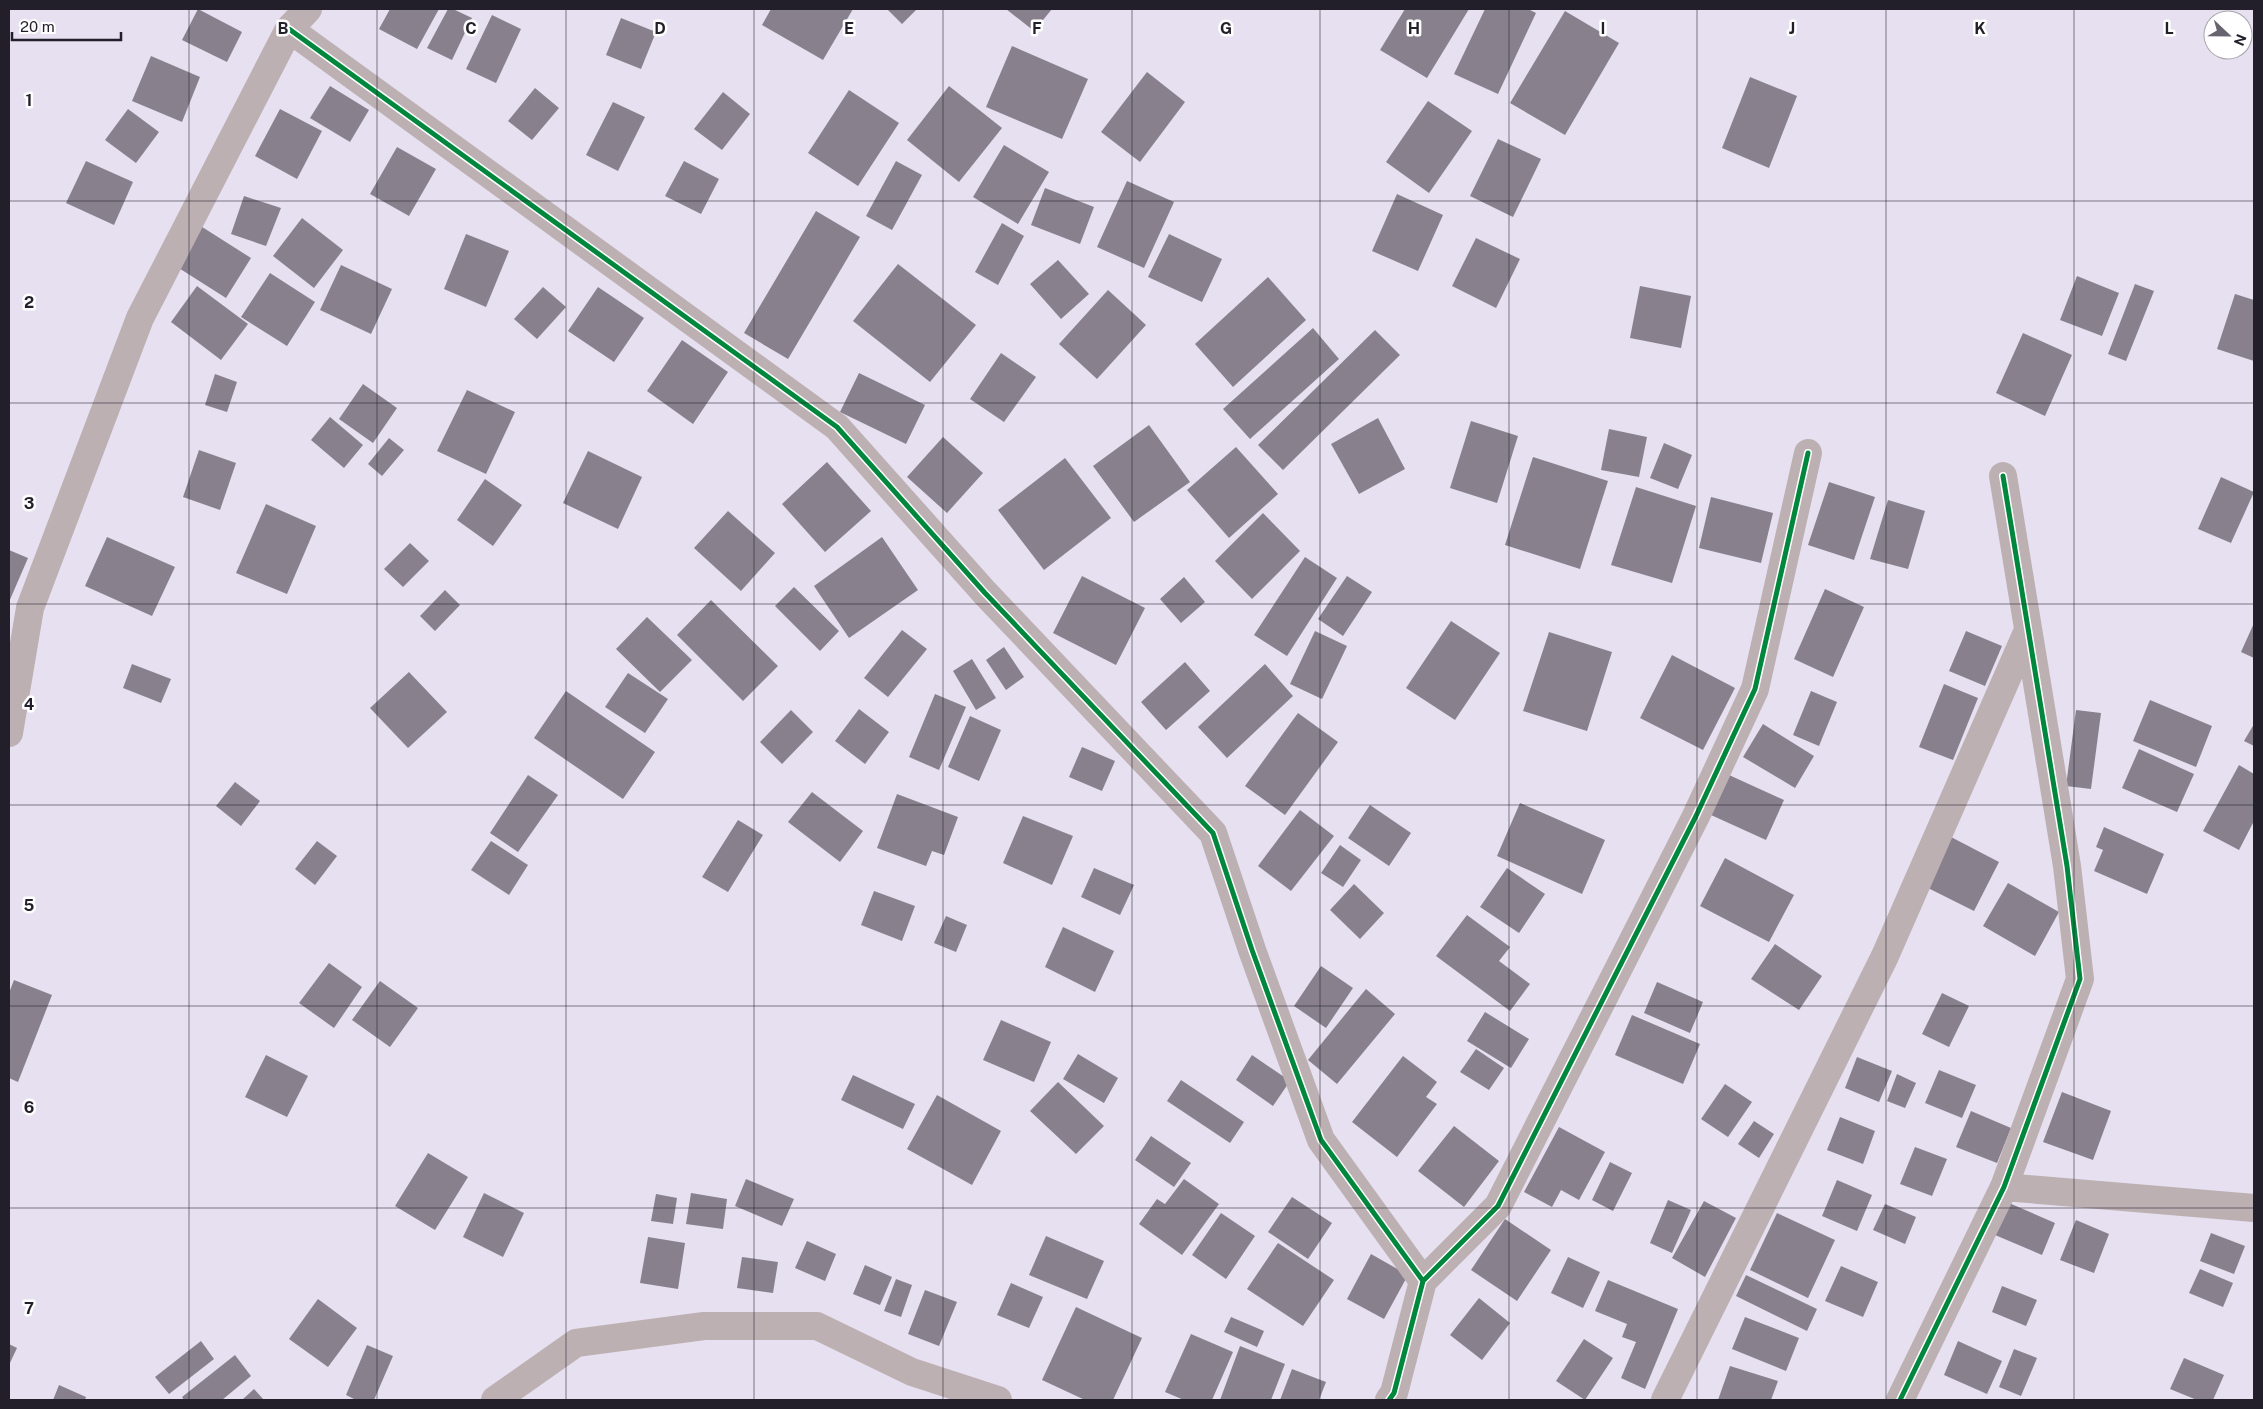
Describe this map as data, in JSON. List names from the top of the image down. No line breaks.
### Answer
{"scale_bar":"20 m","north":"right","grid":{"columns":["B","C","D","E","F","G","H","I","J","K","L"],"rows":["1","2","3","4","5","6","7"]}}
